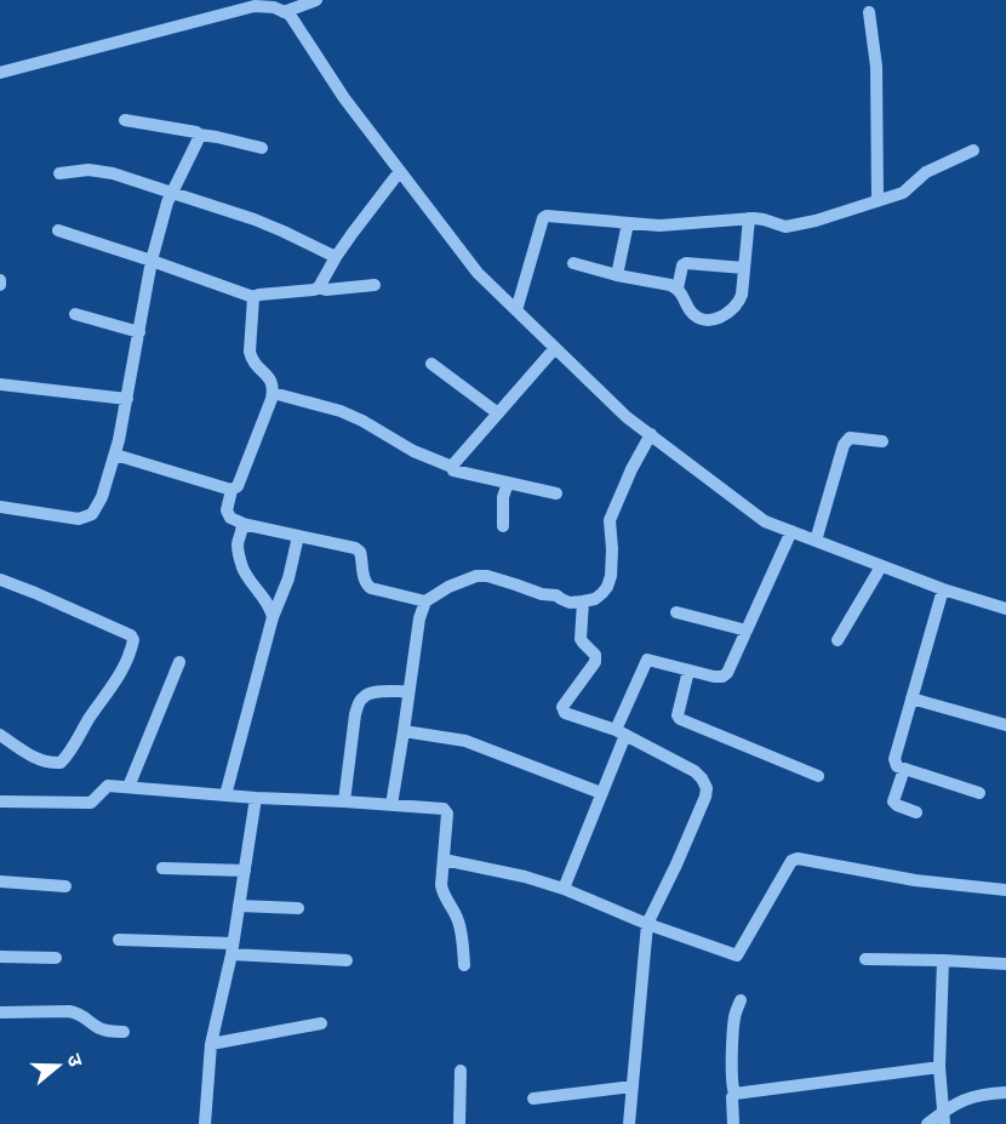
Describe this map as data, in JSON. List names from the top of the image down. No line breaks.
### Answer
{"north":"right"}
